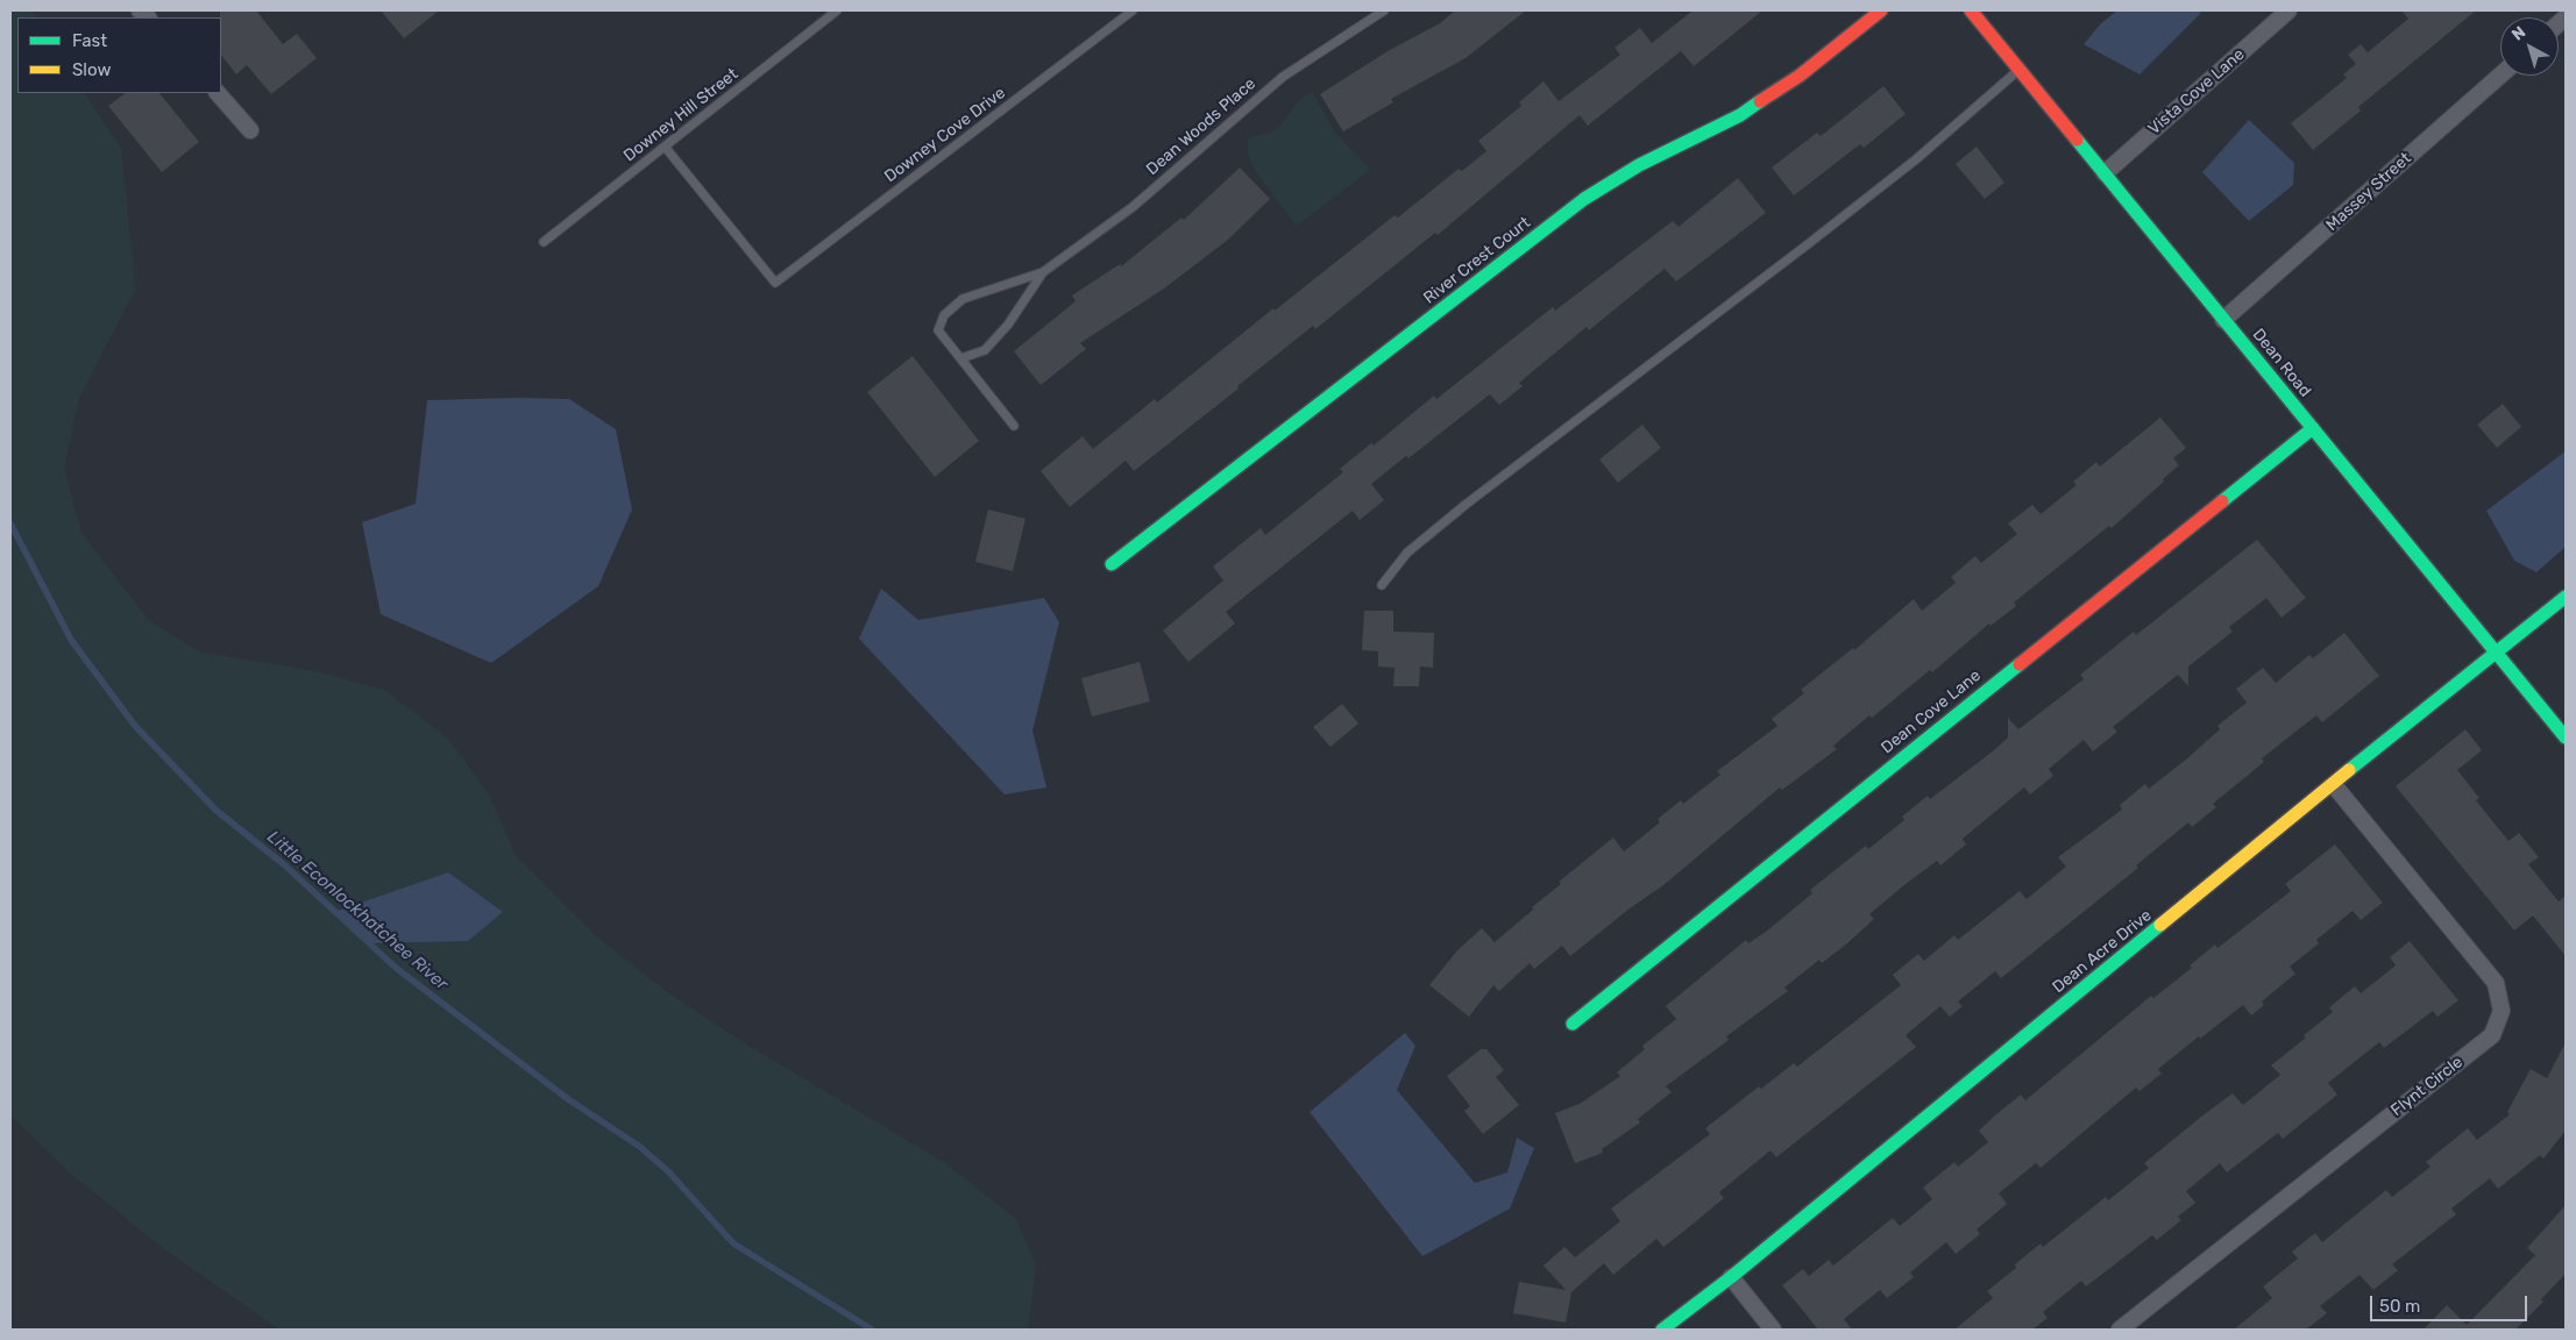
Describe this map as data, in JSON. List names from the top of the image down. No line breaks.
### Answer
{"streets":{"street":["Vista Cove Lane","Massey Street","River Crest Court","Dean Road","Dean Cove Lane","Dean Acre Drive","Flynt Circle"],"lane":["Downey Hill Street","Dean Woods Place","Downey Cove Drive"]},"crossings":[["Vista Cove Lane","Dean Road"],["Downey Hill Street","Downey Cove Drive"],["Massey Street","Dean Road"],["Dean Road","Dean Cove Lane"],["Dean Road","Dean Acre Drive"],["Dean Acre Drive","Flynt Circle"]],"water":["Little Econlockhatchee River"],"legend":["Fast","Slow"],"scale_bar":"50 m","north":"top left"}
